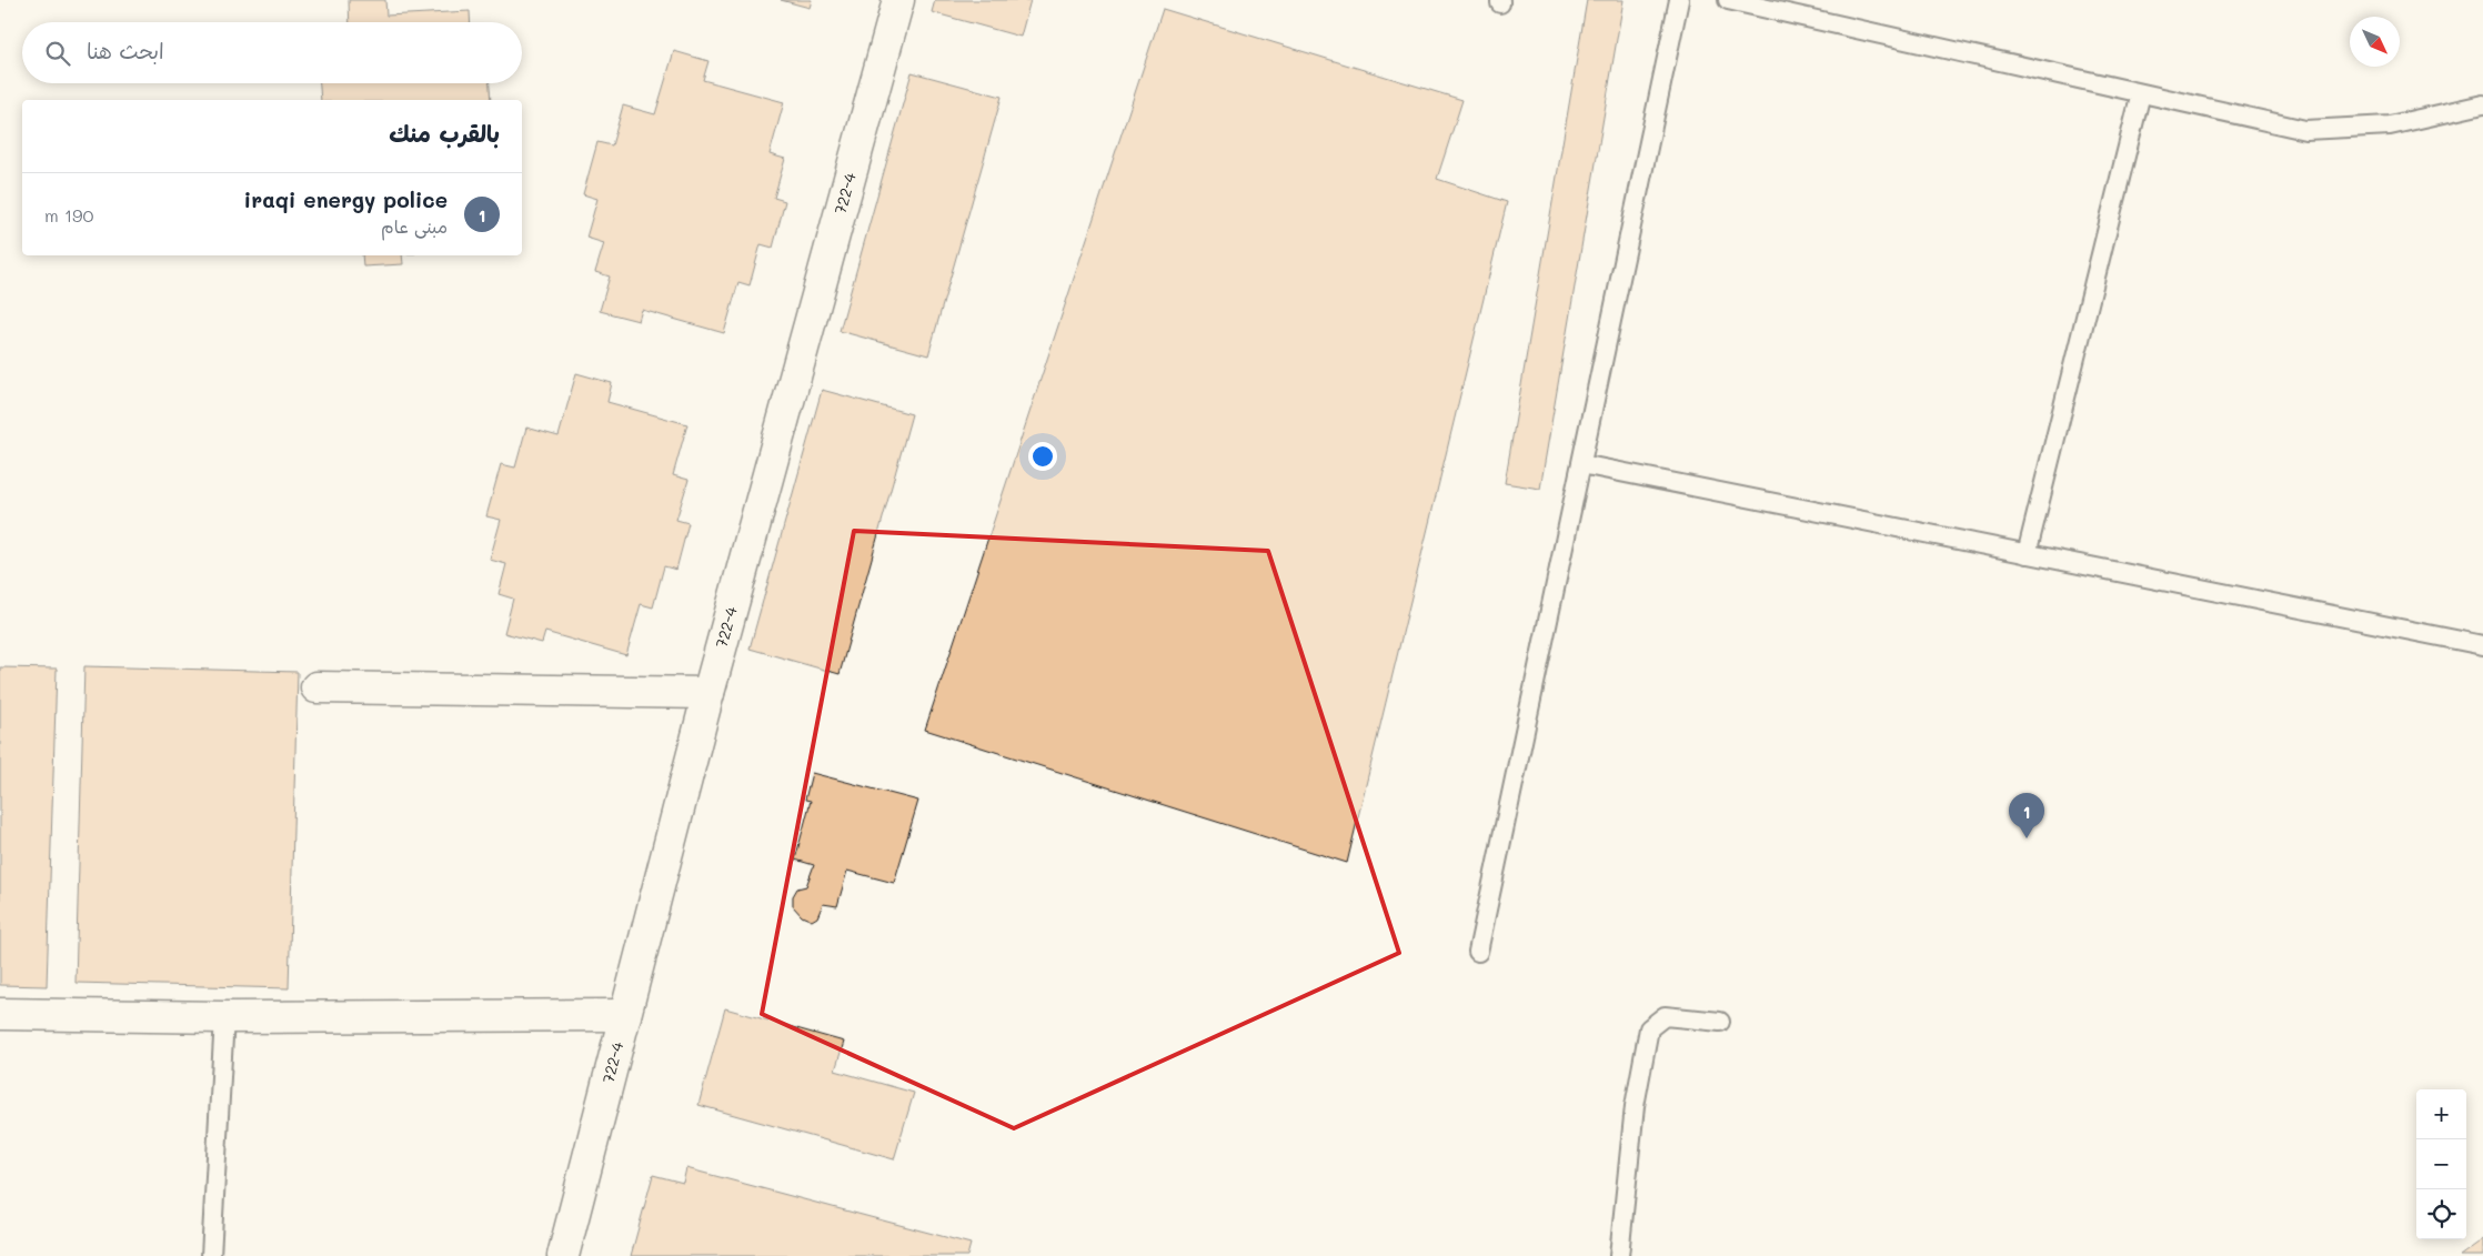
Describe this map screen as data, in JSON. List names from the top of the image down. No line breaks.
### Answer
{"streets":{"street":["722-4"]},"north":"bottom right","page":{"search":"ابحث هنا","heading":"بالقرب منك","list":[{"mark":"1","name":"iraqi energy police","note":"مبنى عام","value":"190 m"}],"pins":"1","map_buttons":["+","−"]}}
